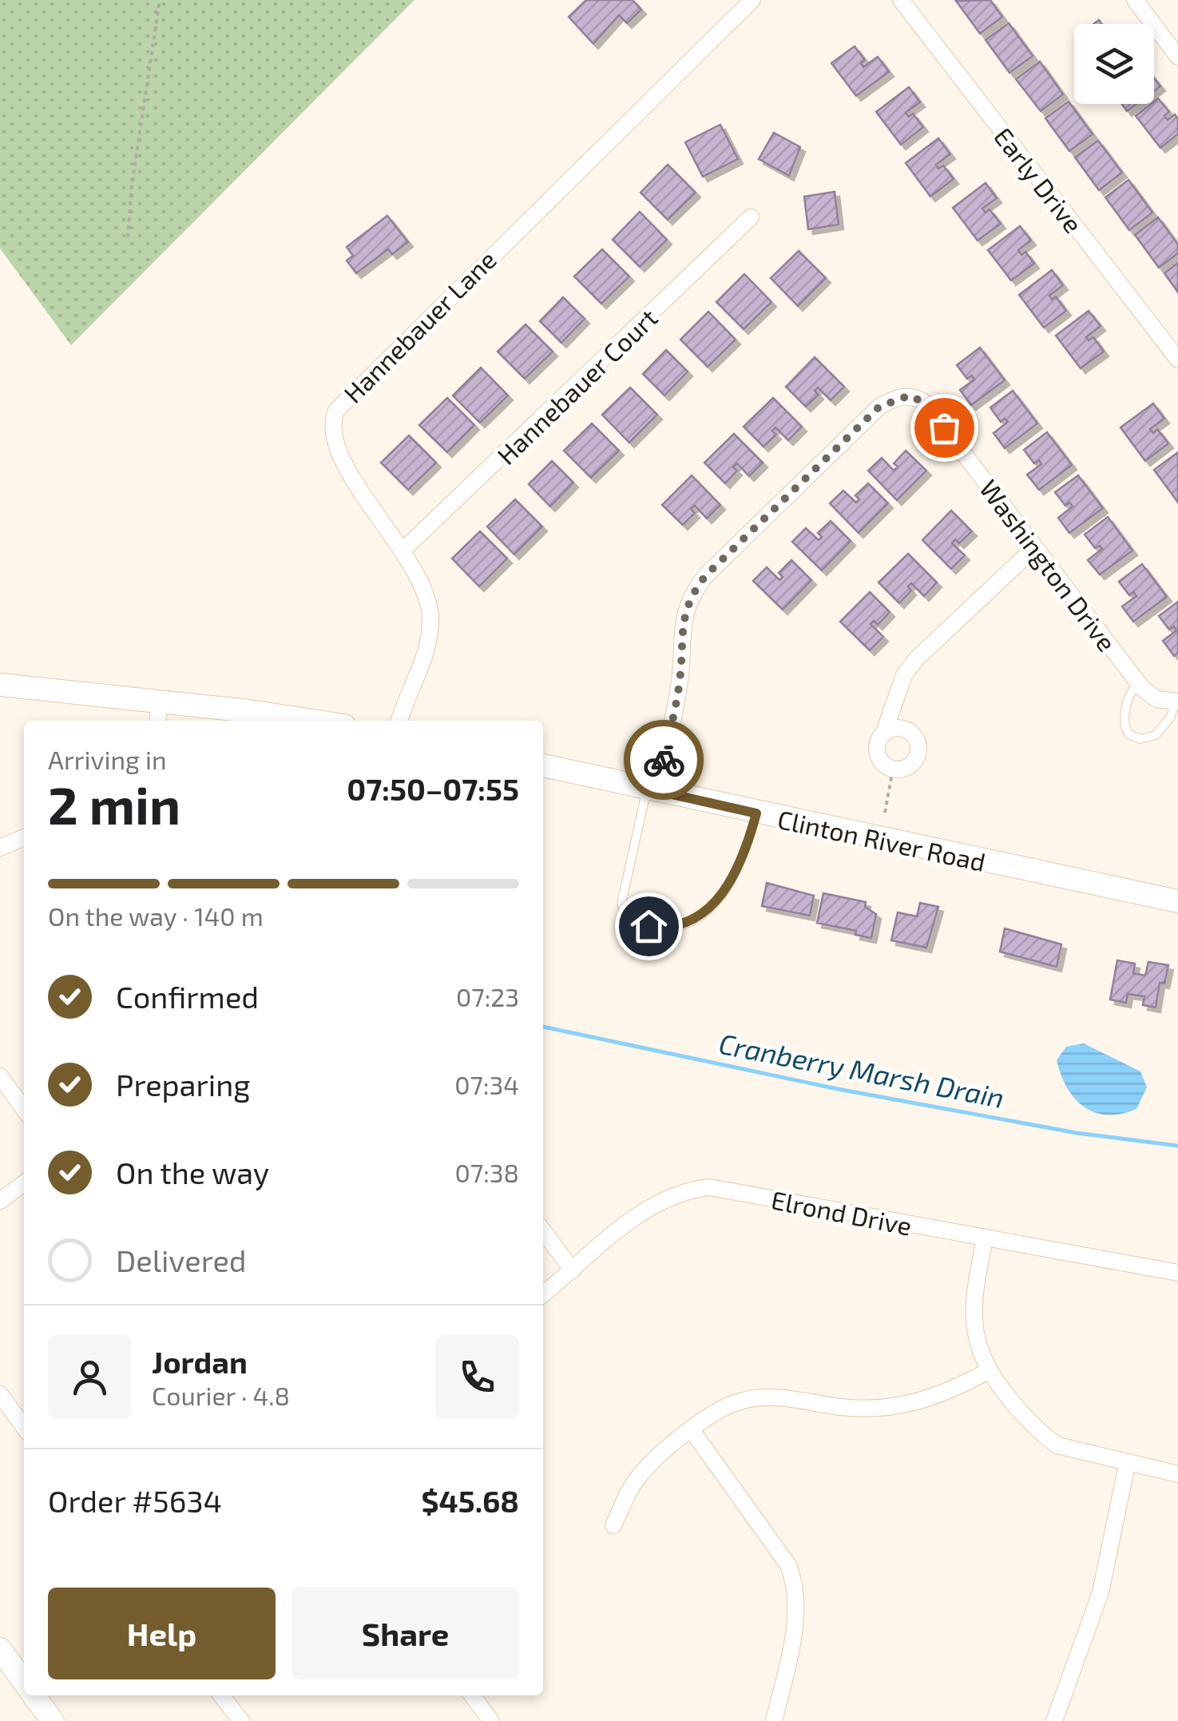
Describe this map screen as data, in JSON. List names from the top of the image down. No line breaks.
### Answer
{"streets":{"street":["Early Drive","Hannebauer Lane","Hannebauer Court","Washington Drive","Clinton River Road","Elrond Drive"]},"crossings":[["Hannebauer Lane","Hannebauer Court"],["Washington Drive","Clinton River Road"]],"water":["Cranberry Marsh Drain"],"page":{"heading":["2 min","Arriving in","07:50–07:55"],"panel":["Jordan","Courier · 4.8","Order #5634","$45.68"],"bar":"On the way · 140 m","list":[["Confirmed","07:23"],["Preparing","07:34"],["On the way","07:38"],"Delivered"],"buttons":["Help","Share"]}}
